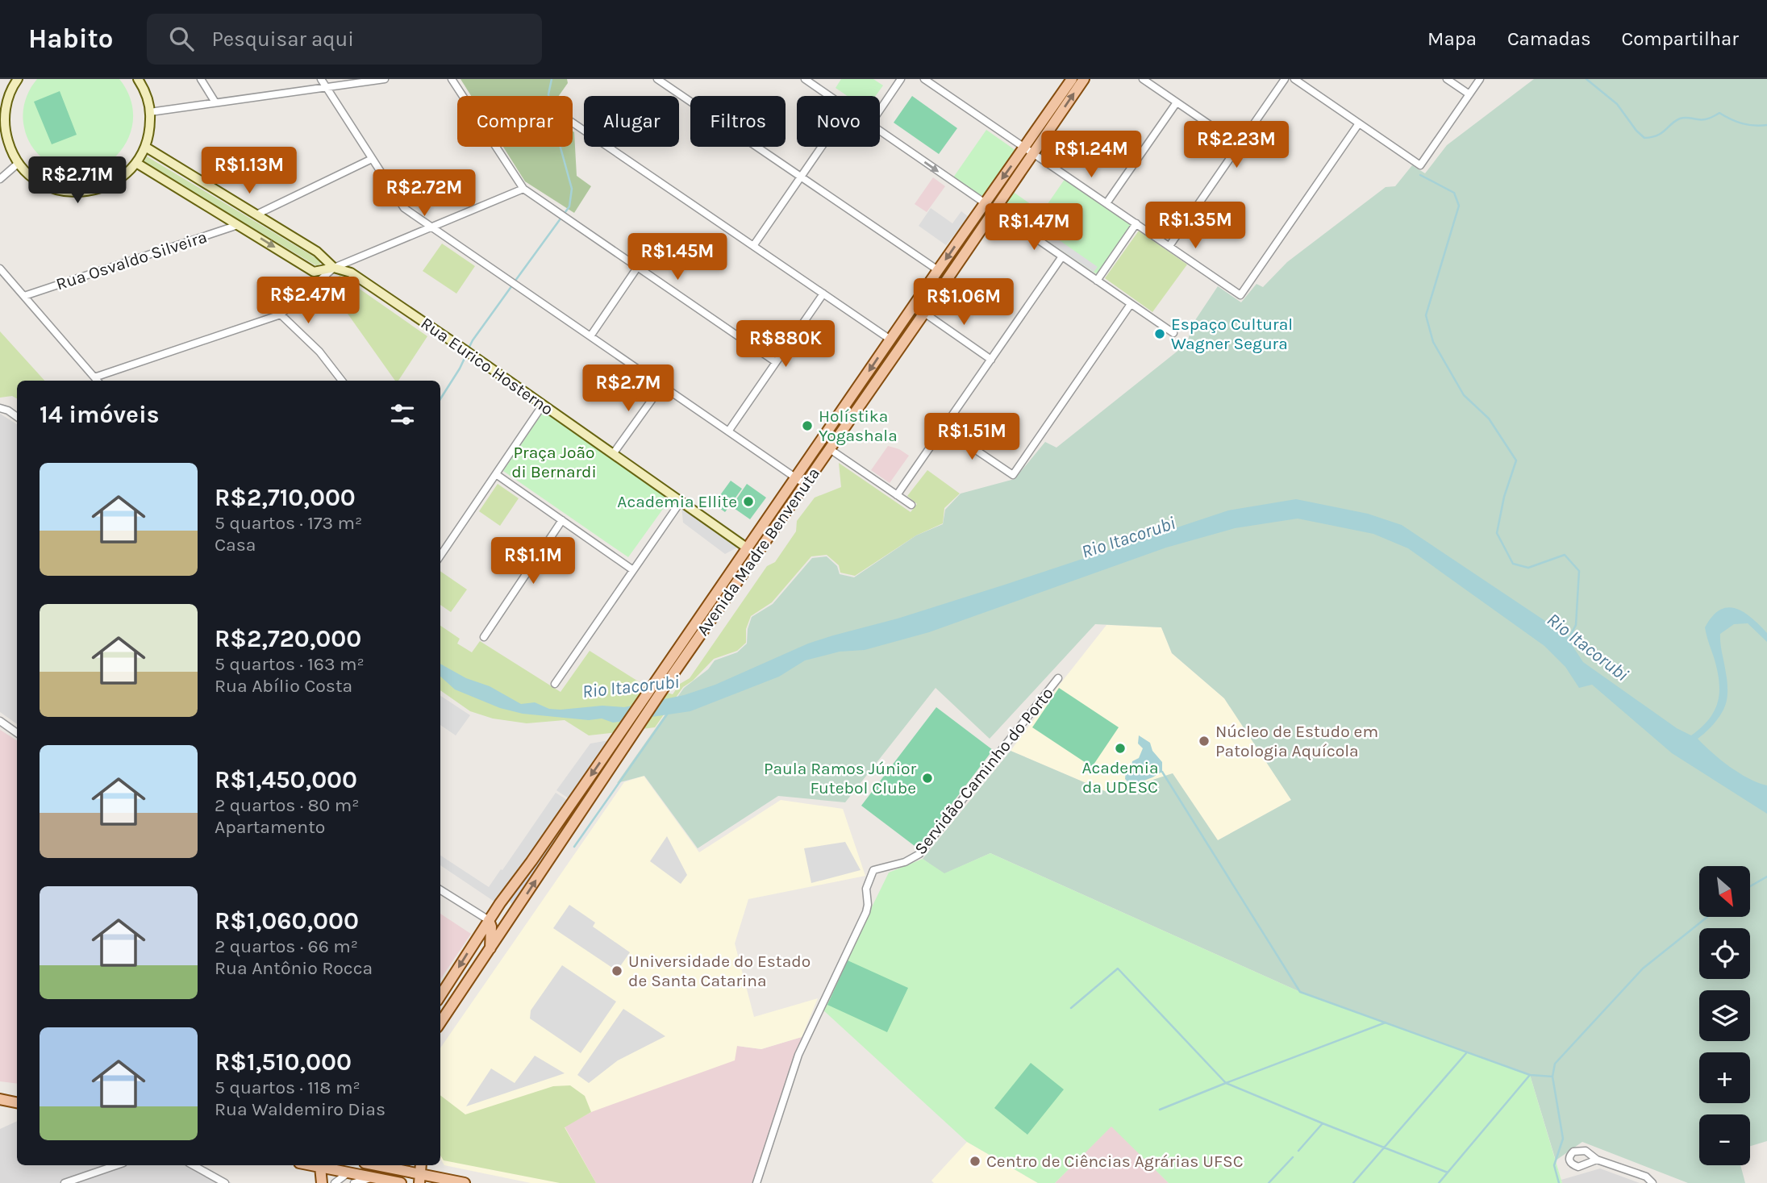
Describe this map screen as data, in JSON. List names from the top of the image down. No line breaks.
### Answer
{"streets":{"main road":["Avenida Madre Benvenuta"],"street":["Rua Osvaldo Silveira","Rua Eurico Hosterno","Servidão Caminho do Porto"]},"crossings":[["Rua Eurico Hosterno","Avenida Madre Benvenuta"]],"water":["Rio Itacorubi"],"parks":["Praça João di Bernardi"],"places":["Espaço Cultural Wagner Segura","Holístika Yogashala","Academia Ellite","Núcleo de Estudo em Patologia Aquícola","Academia da UDESC","Paula Ramos Júnior Futebol Clube","Universidade do Estado de Santa Catarina","Centro de Ciências Agrárias UFSC"],"north":"bottom right","page":{"header":"Habito","search":"Pesquisar aqui","nav":["Mapa","Camadas","Compartilhar"],"chip":["Comprar","Alugar","Filtros","Novo"],"price":["R$2.23M","R$1.24M","R$1.13M","R$2.71M","R$2.72M","R$1.35M","R$1.47M","R$1.45M","R$2.47M","R$1.06M","R$880K","R$2.7M","R$1.51M","R$1.1M"],"heading":"14 imóveis","list":[{"name":"R$2,710,000","note":"5 quartos · 173 m² · Casa"},{"name":"R$2,720,000","note":"5 quartos · 163 m² · Rua Abílio Costa"},{"name":"R$1,450,000","note":"2 quartos · 80 m² · Apartamento"},{"name":"R$1,060,000","note":"2 quartos · 66 m² · Rua Antônio Rocca"},{"name":"R$1,510,000","note":"5 quartos · 118 m² · Rua Waldemiro Dias"}],"map_buttons":["+","−"]}}
